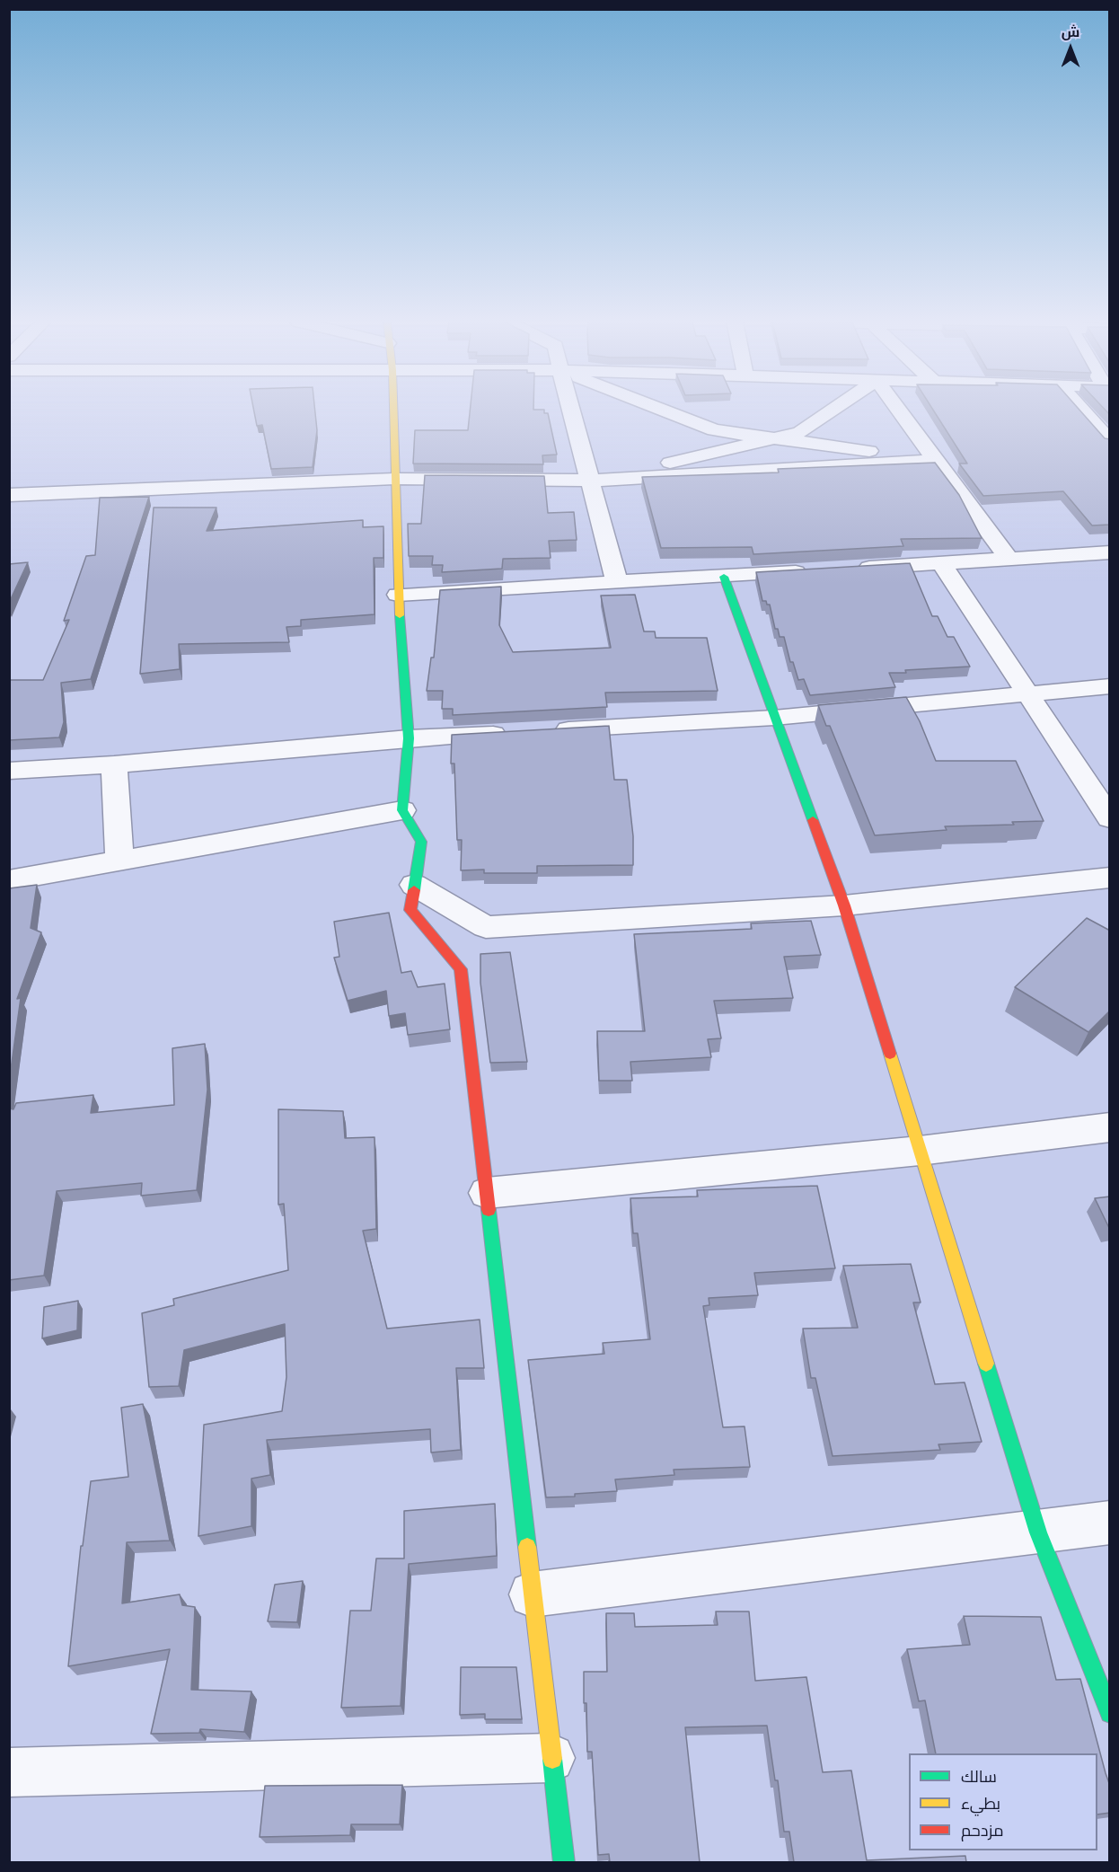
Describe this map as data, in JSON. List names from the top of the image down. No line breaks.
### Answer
{"legend":["سالك","بطيء","مزدحم"],"north":"top"}
